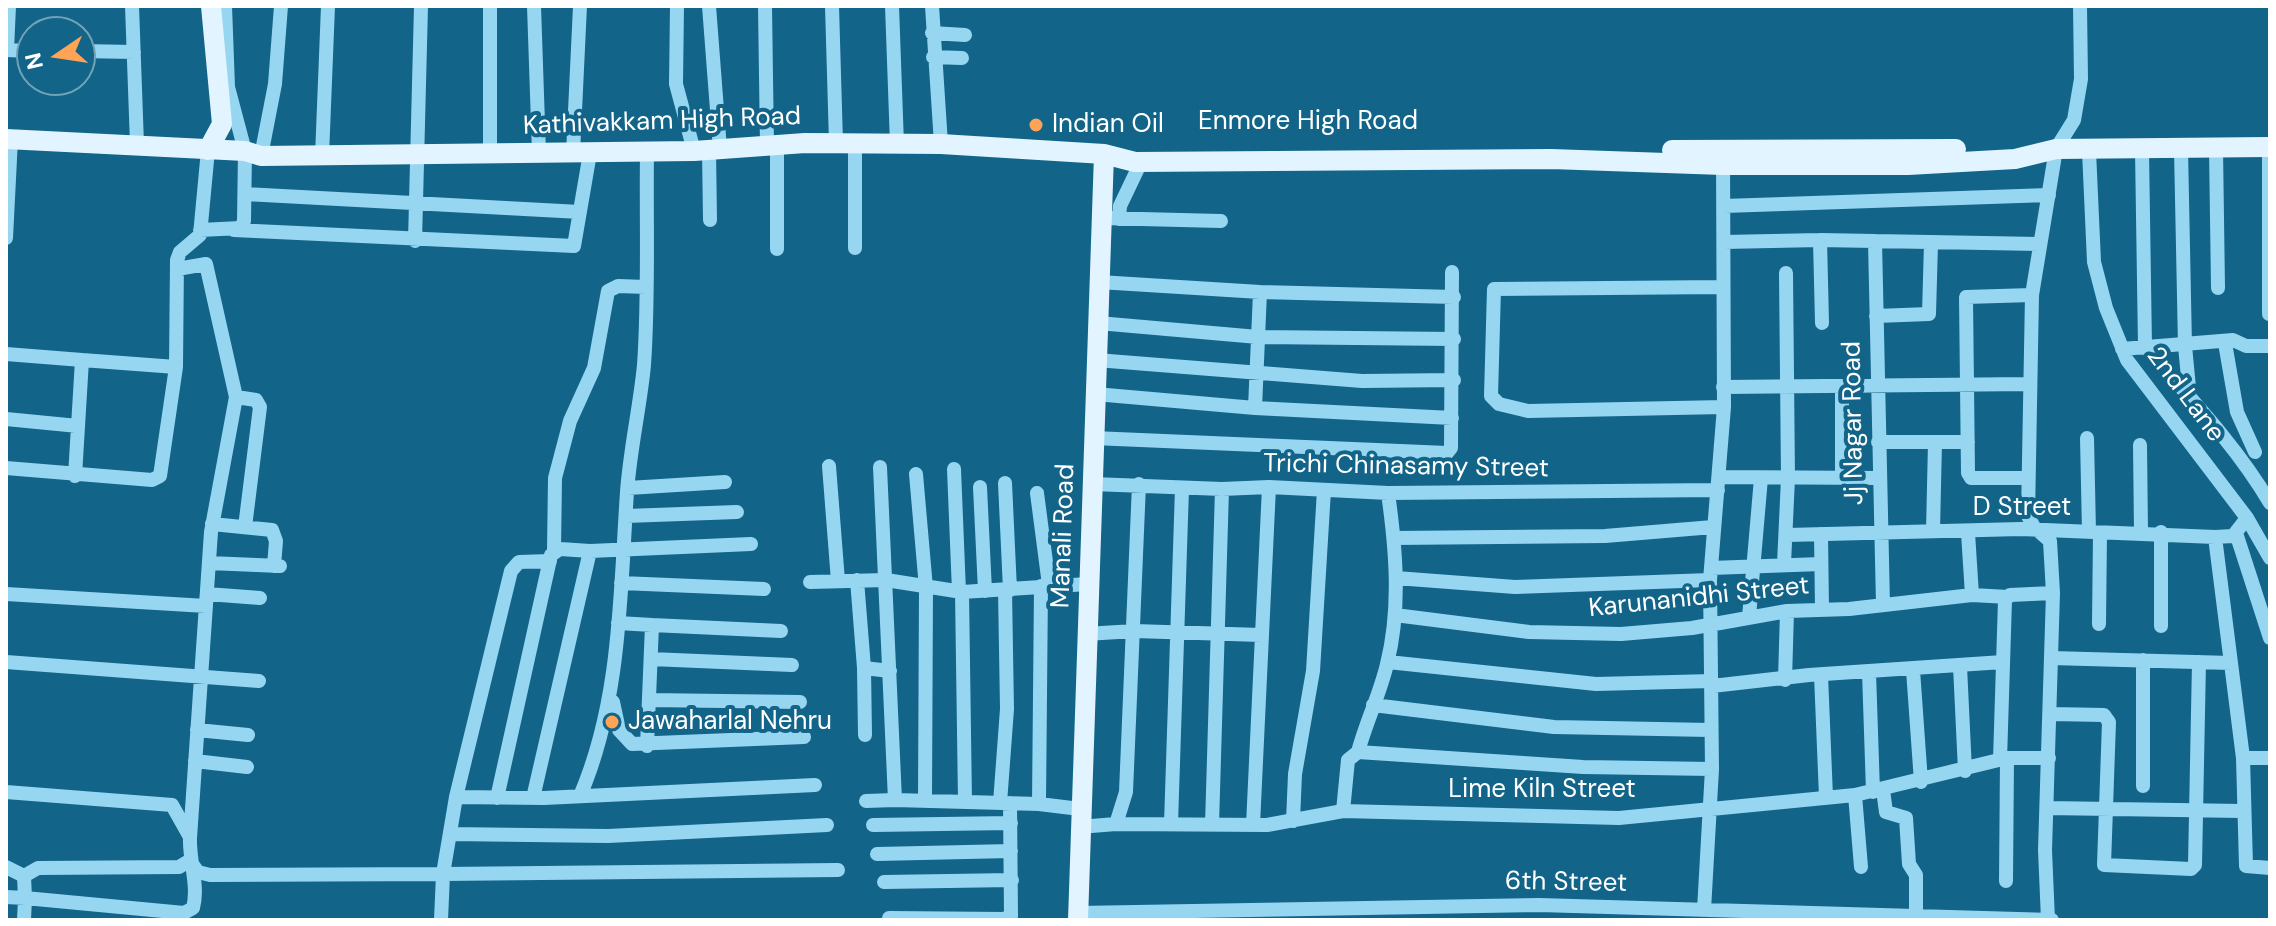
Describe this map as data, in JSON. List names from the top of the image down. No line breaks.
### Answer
{"streets":{"main road":["Kathivakkam High Road","Enmore High Road","Manali Road"],"street":["2nd Lane","Jj Nagar Road","Trichi Chinasamy Street","D Street","Karunanidhi Street","Lime Kiln Street","6th Street"]},"crossings":[["Kathivakkam High Road","Enmore High Road"],["Kathivakkam High Road","Manali Road"],["Enmore High Road","2nd Lane"],["Enmore High Road","Manali Road"],["Jj Nagar Road","Trichi Chinasamy Street"],["Jj Nagar Road","D Street"],["Jj Nagar Road","Karunanidhi Street"],["Trichi Chinasamy Street","Manali Road"],["Manali Road","Lime Kiln Street"],["Manali Road","6th Street"]],"places":["Indian Oil","Jawaharlal Nehru"],"north":"left"}
